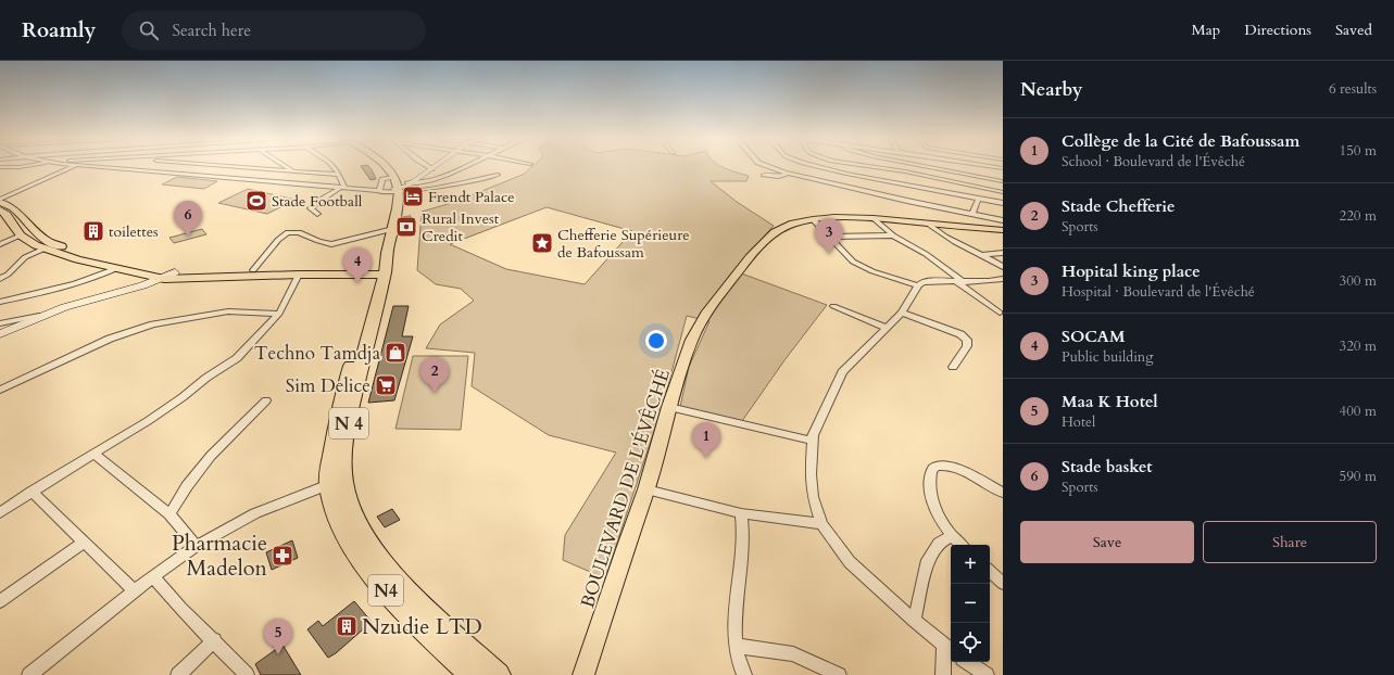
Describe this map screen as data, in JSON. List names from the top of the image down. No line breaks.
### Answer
{"streets":{"highway":["N 4","N4"],"main road":["BOULEVARD DE L'ÉVÊCHÉ"]},"crossings":[["N 4","N4"]],"places":{"hotel":["Frendt Palace"],"sports":["Stade Football"],"bank":["Rural Invest Credit"],"building":["toilettes","Nzudie LTD"],"place":["Chefferie Supérieure de Bafoussam"],"shop":["Techno Tamdja"],"supermarket":["Sim Delice"],"pharmacy":["Pharmacie Madelon"]},"page":{"header":"Roamly","search":"Search here","nav":["Map","Directions","Saved"],"heading":["Nearby","6 results"],"list":[{"mark":"1","name":"Collège de la Cité de Bafoussam","note":"School · Boulevard de l'Évêché","value":"150 m"},{"mark":"2","name":"Stade Chefferie","note":"Sports","value":"220 m"},{"mark":"3","name":"Hopital king place","note":"Hospital · Boulevard de l'Évêché","value":"300 m"},{"mark":"4","name":"SOCAM","note":"Public building","value":"320 m"},{"mark":"5","name":"Maa K Hotel","note":"Hotel","value":"400 m"},{"mark":"6","name":"Stade basket","note":"Sports","value":"590 m"}],"pins":["6","3","4","2","1","5"],"buttons":["Save","Share"],"map_buttons":["+","−"]}}
